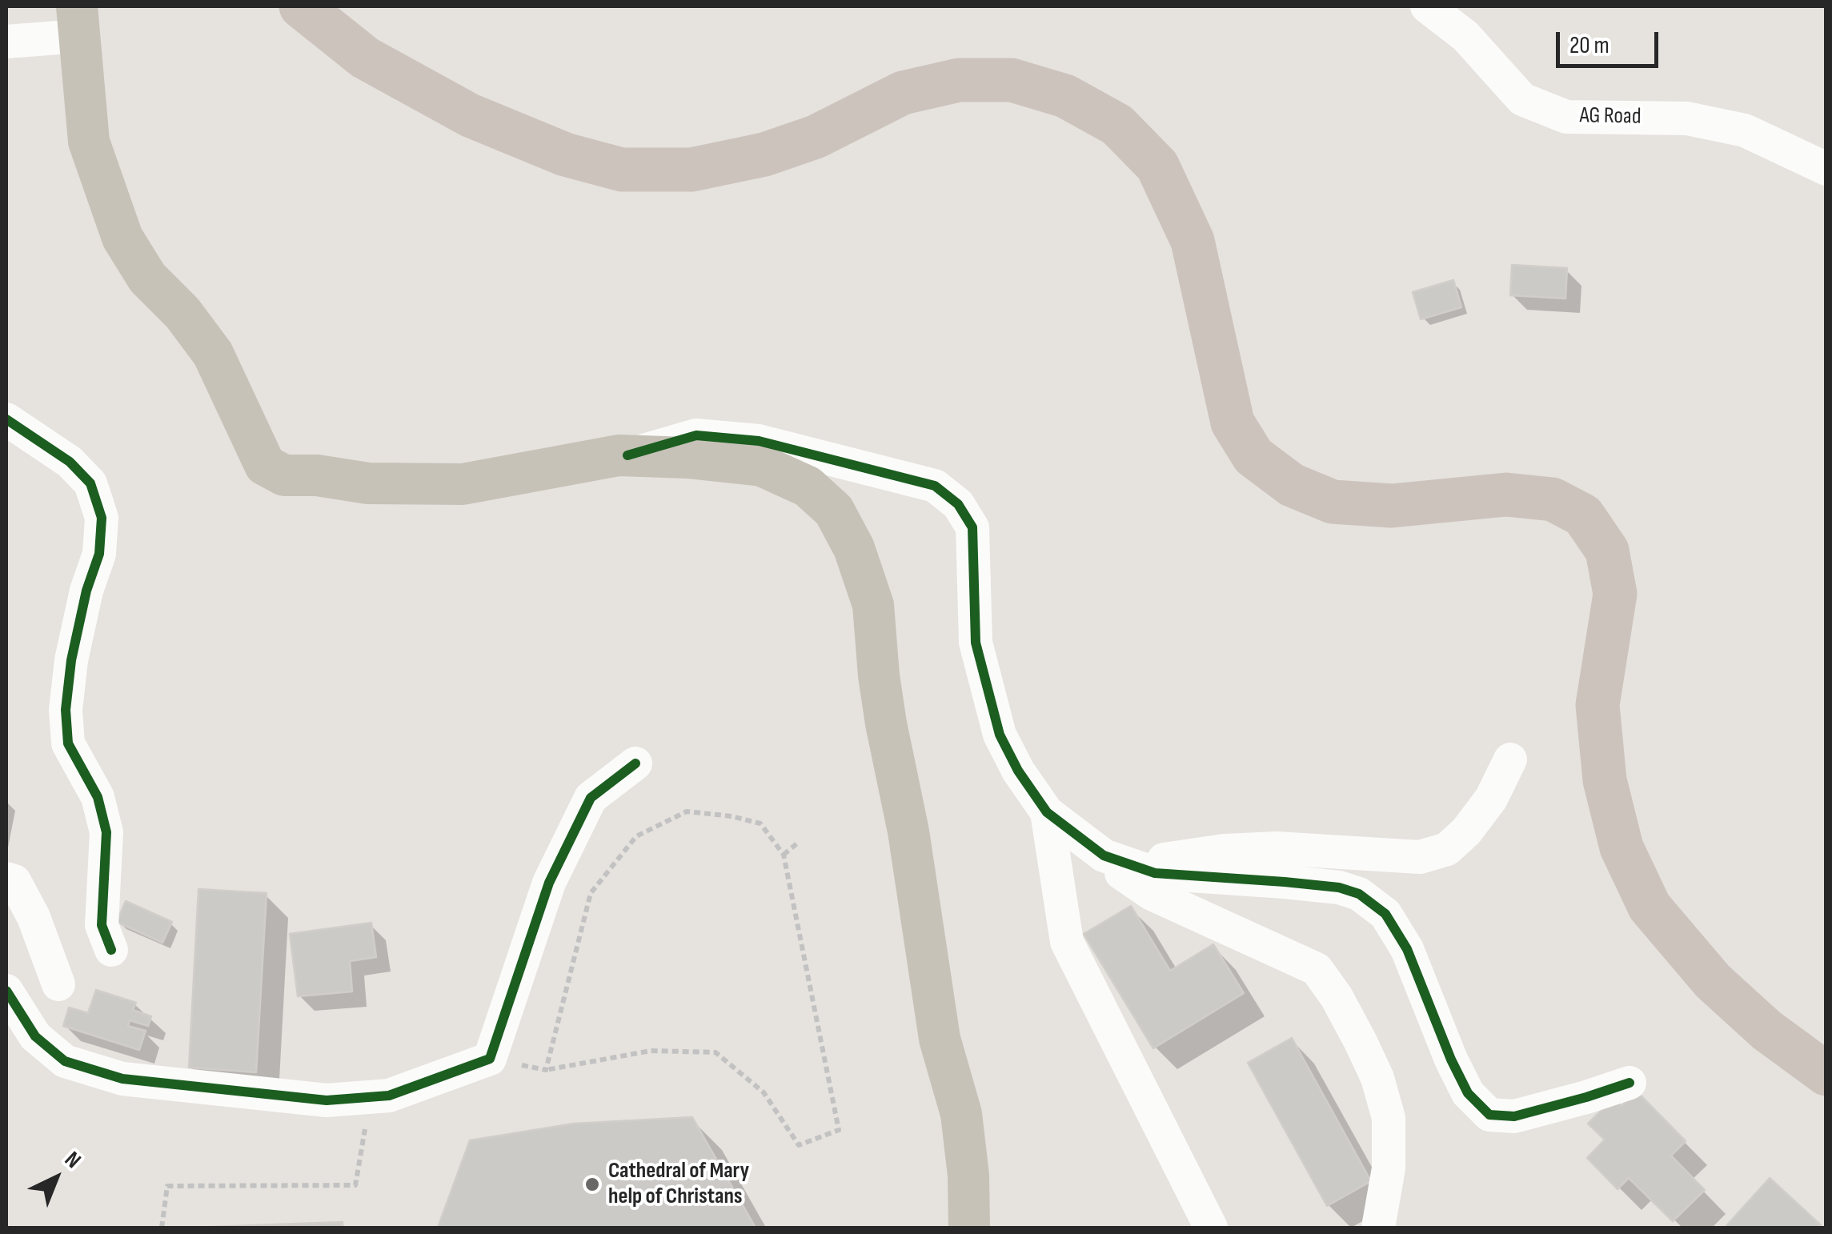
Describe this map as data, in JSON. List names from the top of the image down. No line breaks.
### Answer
{"streets":{"street":["AG Road"]},"places":["Cathedral of Mary help of Christans"],"scale_bar":"20 m","north":"top right"}
